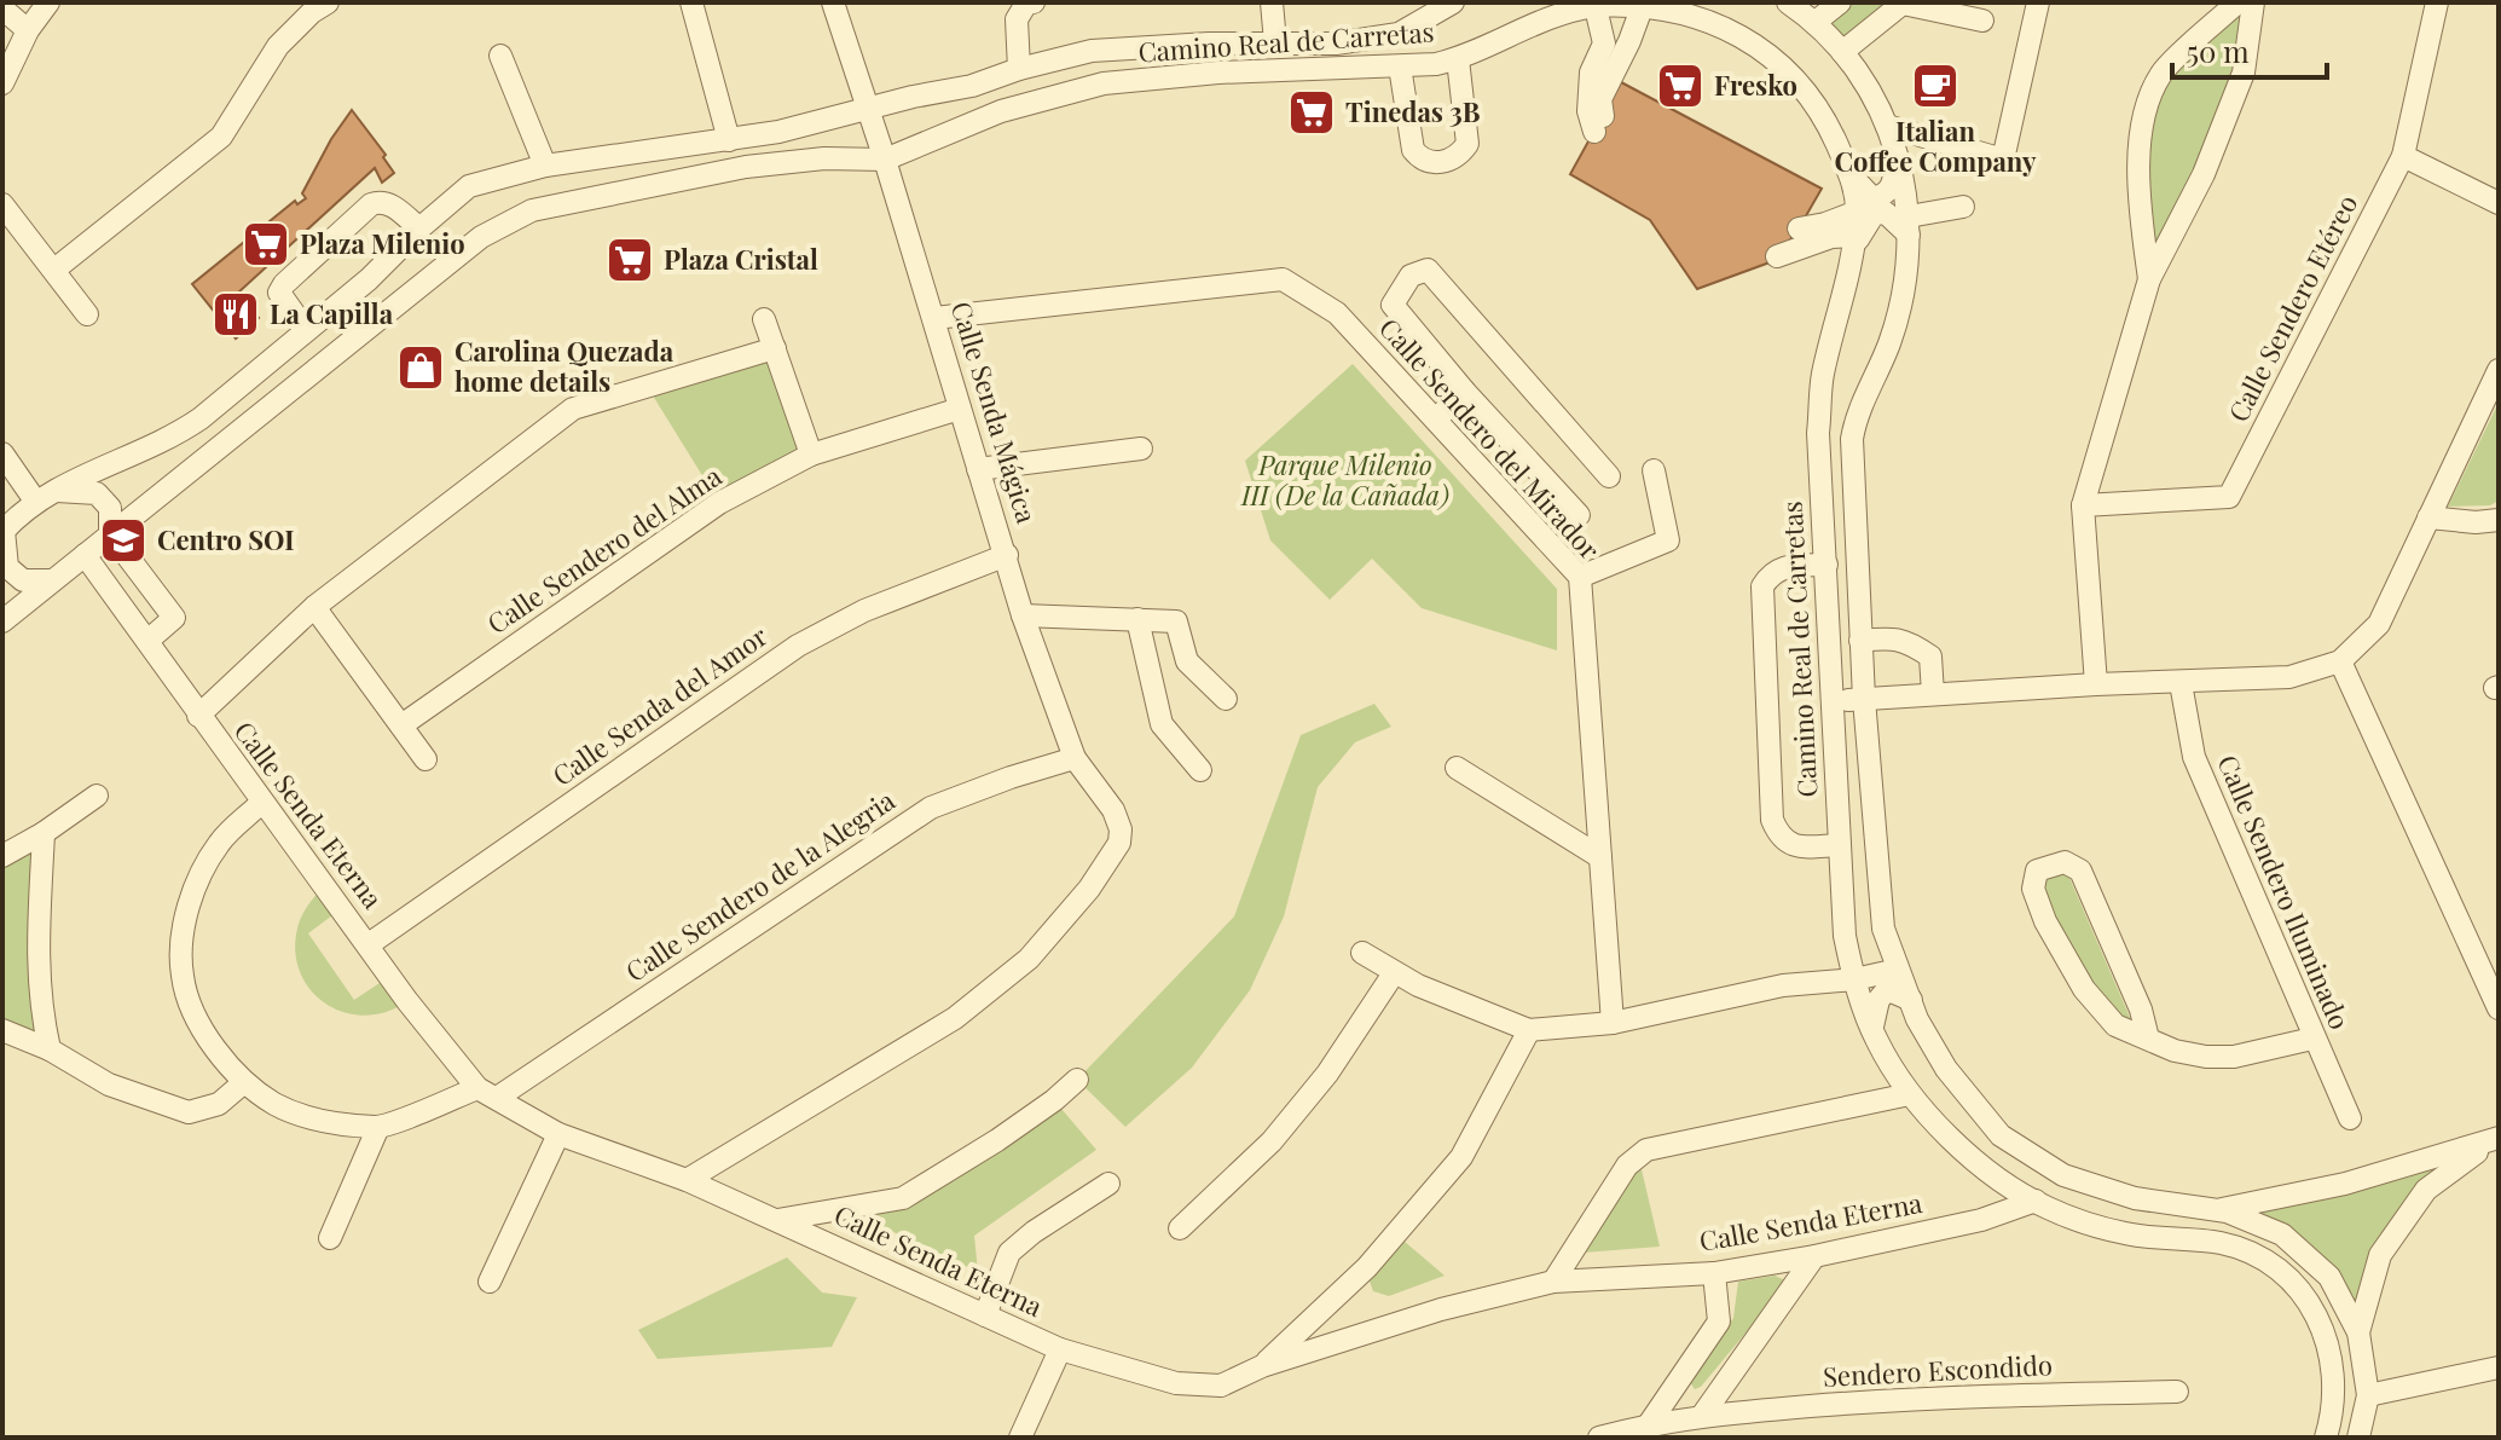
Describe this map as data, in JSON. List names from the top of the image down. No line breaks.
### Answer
{"streets":{"street":["Camino Real de Carretas","Calle Sendero Etéreo","Calle Senda Mágica","Calle Sendero del Mirador","Calle Sendero del Alma","Calle Senda del Amor","Calle Senda Eterna","Calle Sendero de la Alegria","Calle Sendero Iluminado","Sendero Escondido"]},"crossings":[["Camino Real de Carretas","Calle Senda Mágica"],["Camino Real de Carretas","Calle Senda Eterna"],["Calle Senda Mágica","Calle Sendero del Mirador"],["Calle Senda Mágica","Calle Sendero del Alma"],["Calle Senda Mágica","Calle Senda del Amor"],["Calle Senda Mágica","Calle Senda Eterna"],["Calle Senda Mágica","Calle Sendero de la Alegria"],["Calle Senda del Amor","Calle Senda Eterna"],["Calle Senda Eterna","Calle Sendero de la Alegria"]],"parks":["Parque Milenio III (De la Cañada)"],"places":{"supermarket":["Fresko","Tinedas 3B","Plaza Milenio","Plaza Cristal"],"cafe":["Italian Coffee Company"],"restaurant":["La Capilla"],"shop":["Carolina Quezada home details"],"school or university":["Centro SOI"]},"scale_bar":"50 m"}
